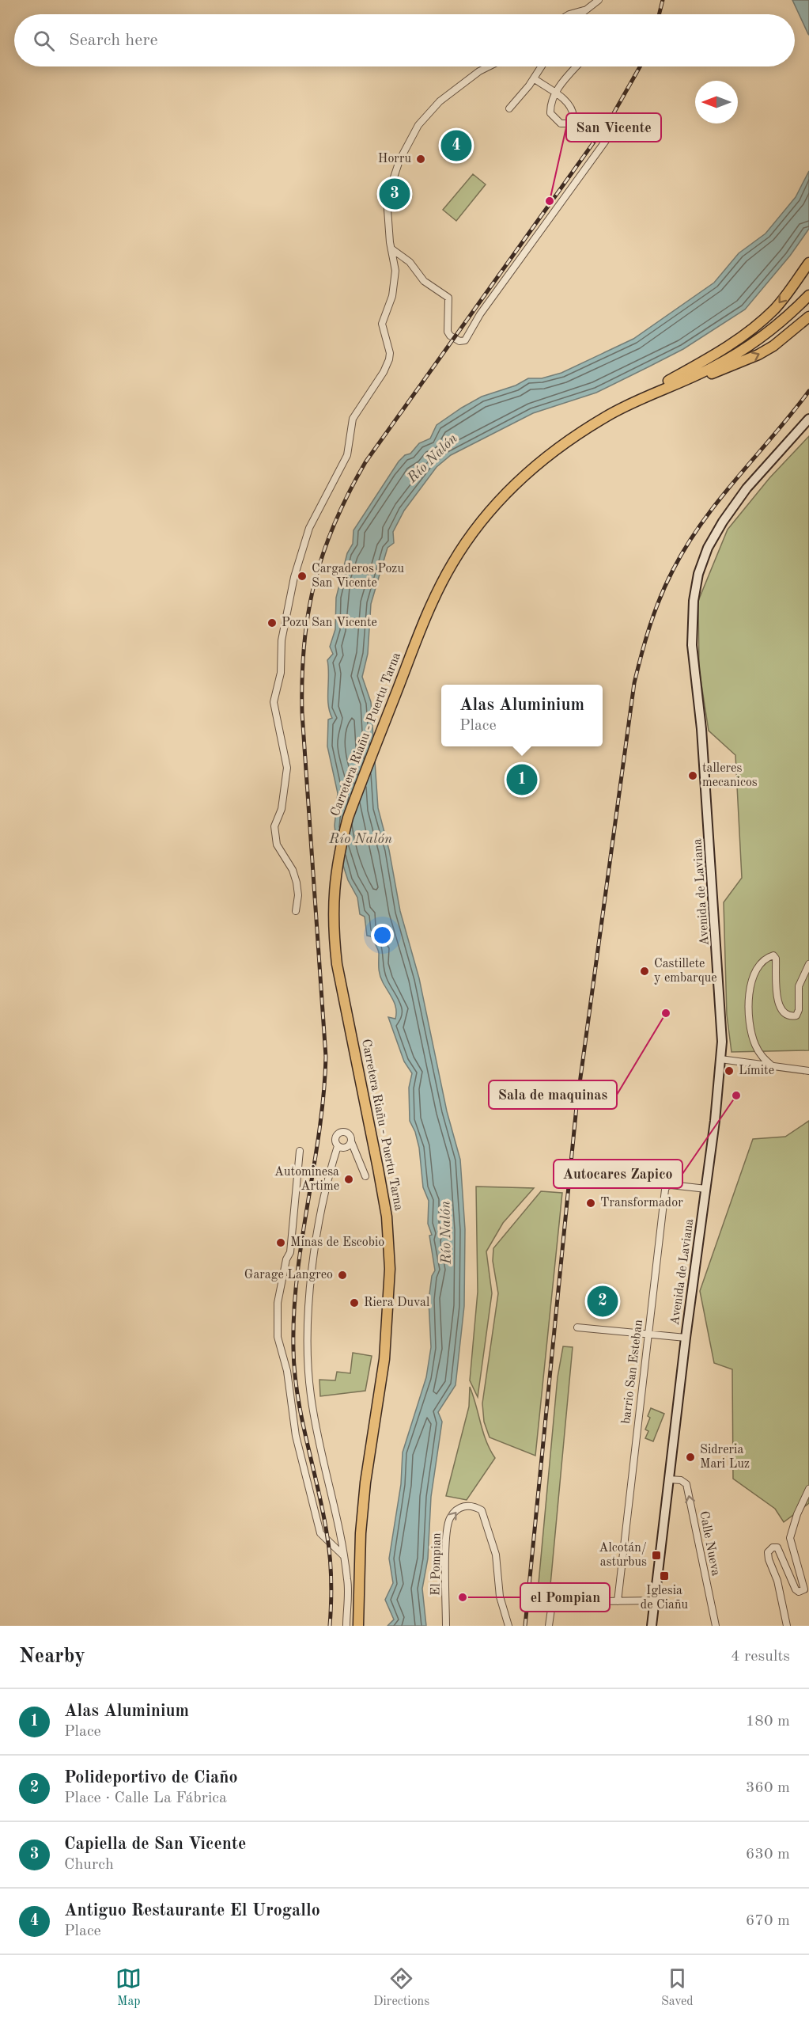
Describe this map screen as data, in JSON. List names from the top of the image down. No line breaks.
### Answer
{"streets":{"main road":["Carretera Riañu - Puertu Tarna"],"street":["Avenida de Laviana","barrio San Esteban","Calle Nueva","El Pompian"]},"crossings":[["Avenida de Laviana","barrio San Esteban"],["Avenida de Laviana","Calle Nueva"]],"one_way":["Calle Nueva"],"water":["Río Nalón"],"places":{"other":["Horru","San Vicente","Cargaderos Pozu San Vicente","Pozu San Vicente","talleres mecanicos","Castillete y embarque","Sala de maquinas","Límite","Autocares Zapico","Autominesa Artime","Transformador","Minas de Escobio","Garage Langreo","Riera Duval","Sidreria Mari Luz","el Pompian"],"transit":["Alcotán/ asturbus","Iglesia de Ciañu"]},"north":"left","page":{"search":"Search here","pins":["4","3","1","2"],"popup":["Alas Aluminium","Place"],"heading":["Nearby","4 results"],"list":[{"mark":"1","name":"Alas Aluminium","note":"Place","value":"180 m"},{"mark":"2","name":"Polideportivo de Ciaño","note":"Place · Calle La Fábrica","value":"360 m"},{"mark":"3","name":"Capiella de San Vicente","note":"Church","value":"630 m"},{"mark":"4","name":"Antiguo Restaurante El Urogallo","note":"Place","value":"670 m"}],"nav":["Map","Directions","Saved"]}}
